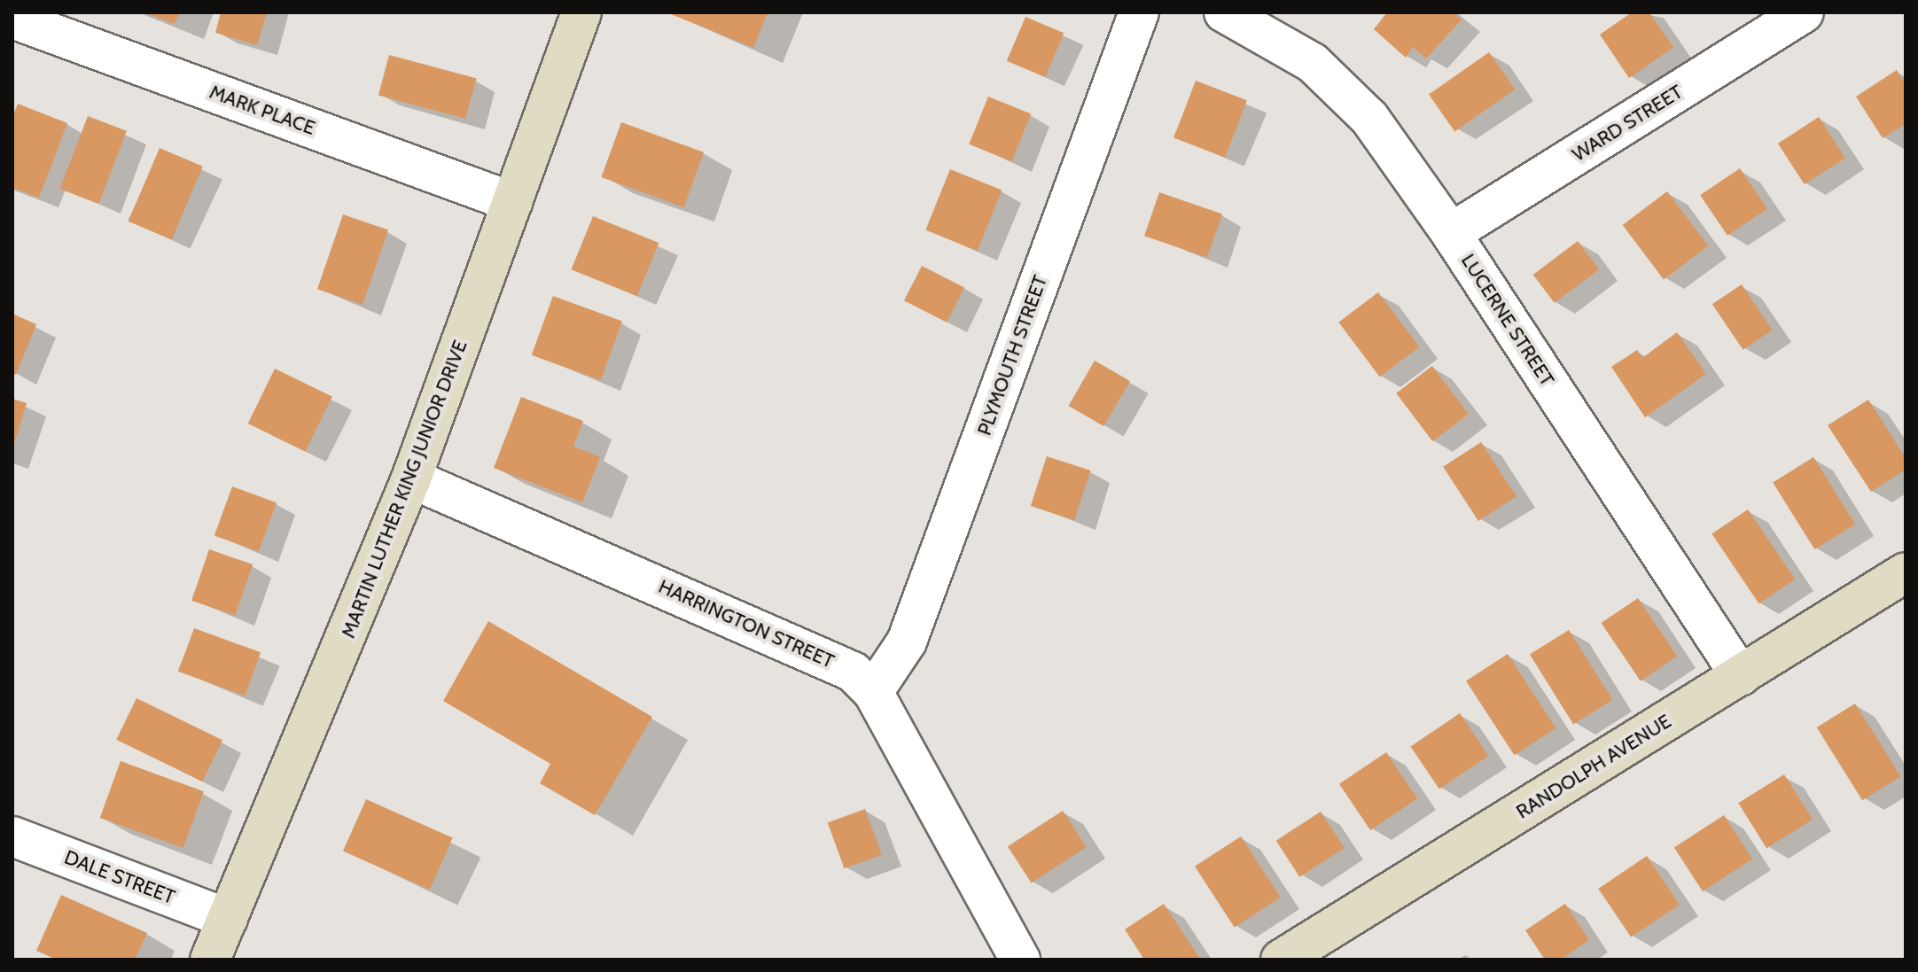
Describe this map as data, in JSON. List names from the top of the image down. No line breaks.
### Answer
{"streets":{"main road":["MARTIN LUTHER KING JUNIOR DRIVE","RANDOLPH AVENUE"],"street":["MARK PLACE","WARD STREET","LUCERNE STREET","PLYMOUTH STREET","HARRINGTON STREET","DALE STREET"]},"crossings":[["MARK PLACE","MARTIN LUTHER KING JUNIOR DRIVE"],["WARD STREET","LUCERNE STREET"],["LUCERNE STREET","RANDOLPH AVENUE"],["PLYMOUTH STREET","HARRINGTON STREET"],["MARTIN LUTHER KING JUNIOR DRIVE","HARRINGTON STREET"],["MARTIN LUTHER KING JUNIOR DRIVE","DALE STREET"]]}
